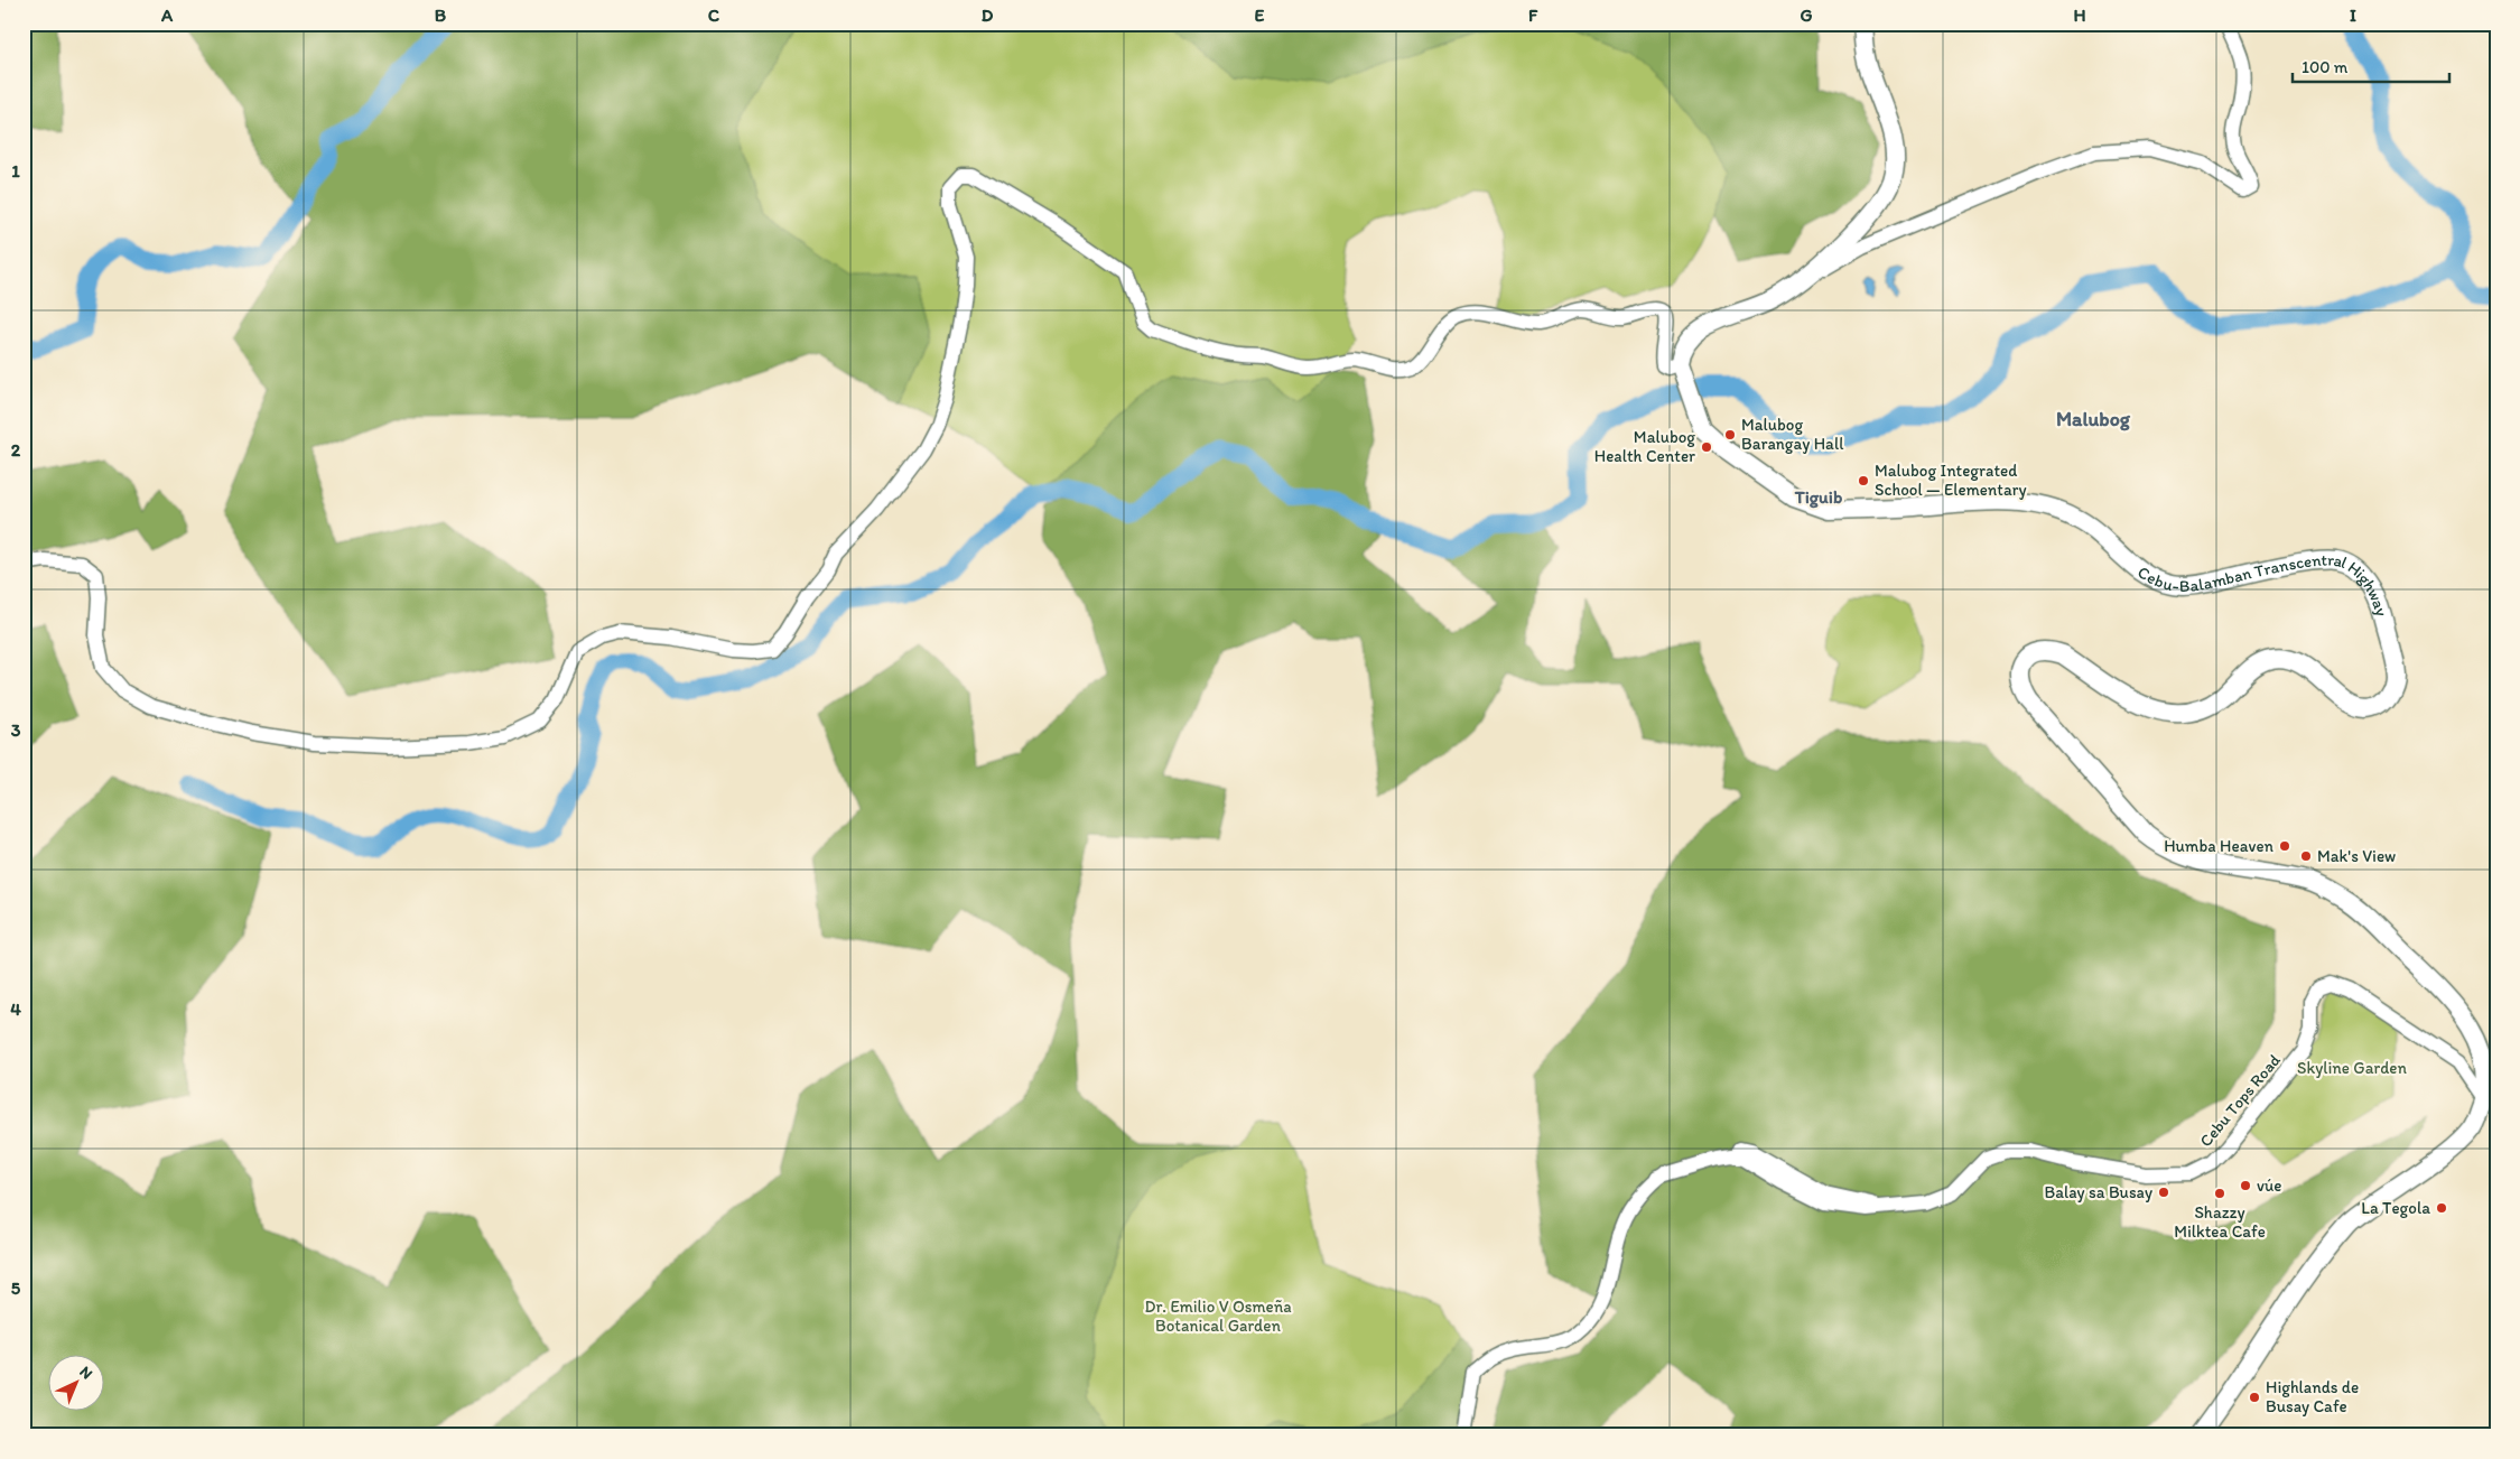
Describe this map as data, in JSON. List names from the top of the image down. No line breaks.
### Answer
{"streets":{"main road":["Cebu-Balamban Transcentral Highway"],"street":["Cebu Tops Road"]},"crossings":[["Cebu-Balamban Transcentral Highway","Cebu Tops Road"]],"districts":["Malubog","Tiguib"],"parks":["Skyline Garden","Dr. Emilio V Osmeña Botanical Garden"],"places":["Malubog Barangay Hall","Malubog Health Center","Malubog Integrated School — Elementary","Humba Heaven","Mak's View","vúe","Balay sa Busay","Shazzy Milktea Cafe","La Tegola","Highlands de Busay Cafe"],"scale_bar":"100 m","north":"top right","grid":{"columns":["A","B","C","D","E","F","G","H","I"],"rows":["1","2","3","4","5"]}}
